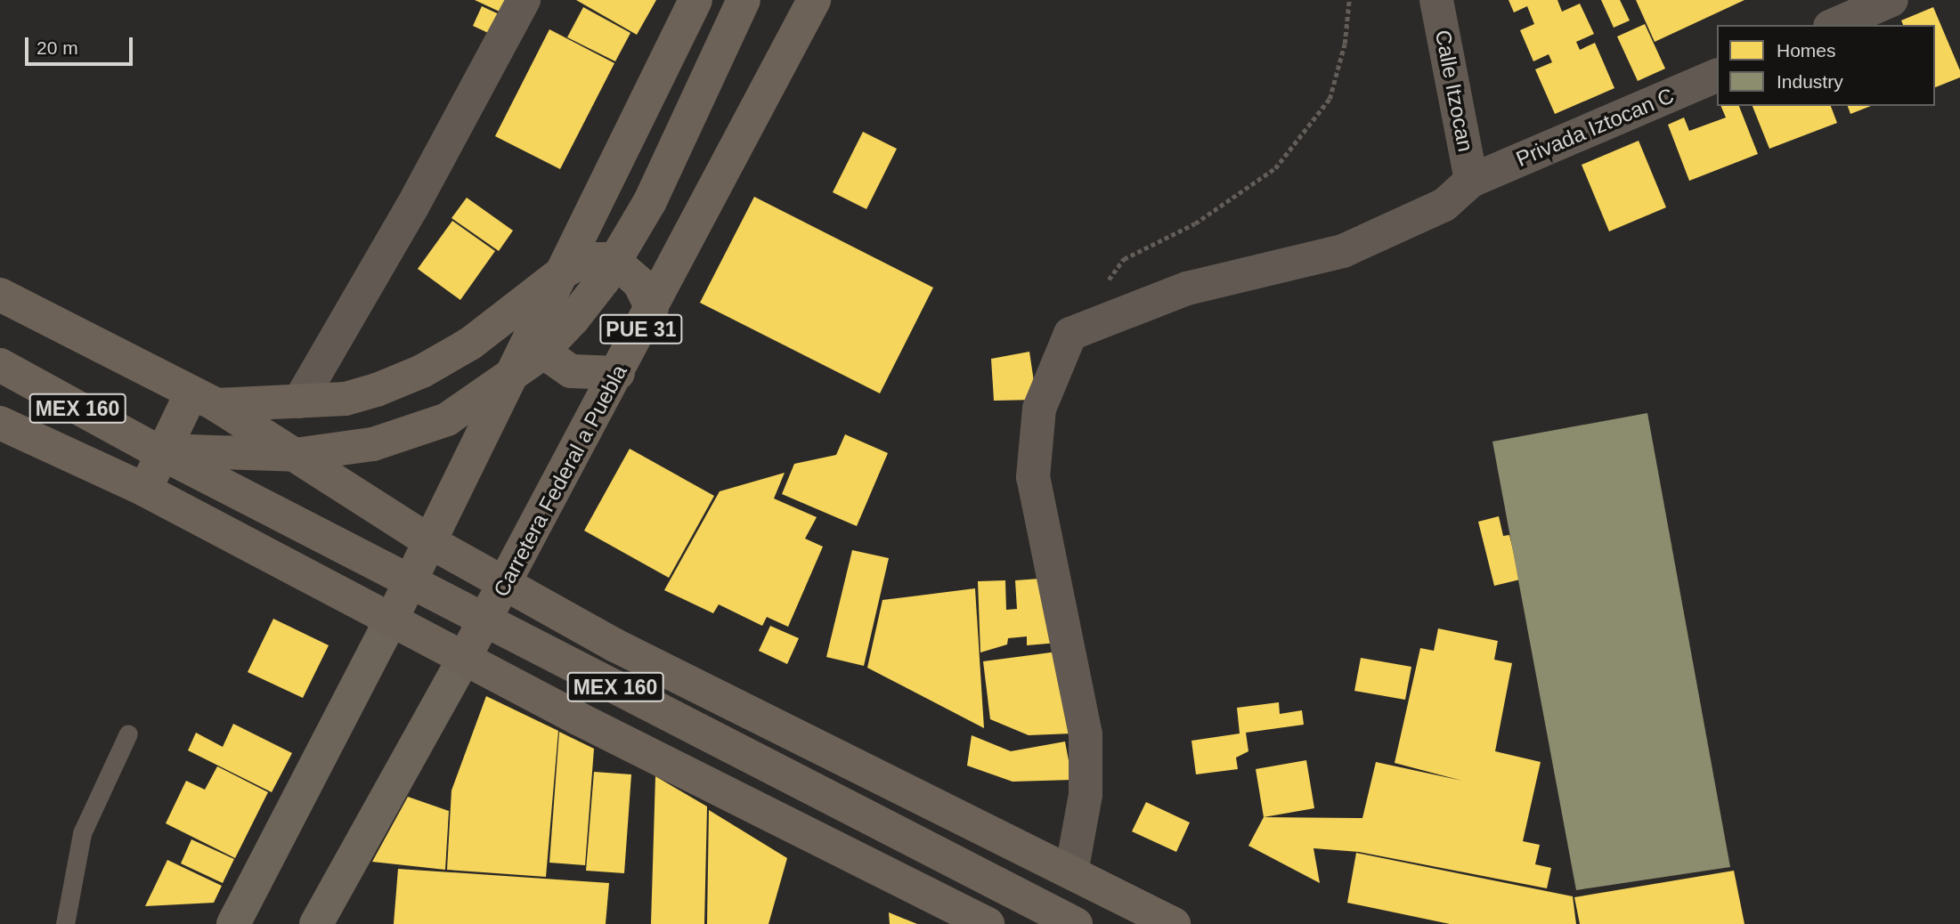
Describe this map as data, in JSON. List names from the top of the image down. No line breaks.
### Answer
{"streets":{"main road":["PUE 31","MEX 160","Carretera Federal a Puebla"],"street":["Calle Itzocan","Privada Iztocan C"]},"crossings":[["Calle Itzocan","Privada Iztocan C"],["Privada Iztocan C","MEX 160"],["MEX 160","Carretera Federal a Puebla"]],"legend":["Homes","Industry"],"scale_bar":"20 m"}
